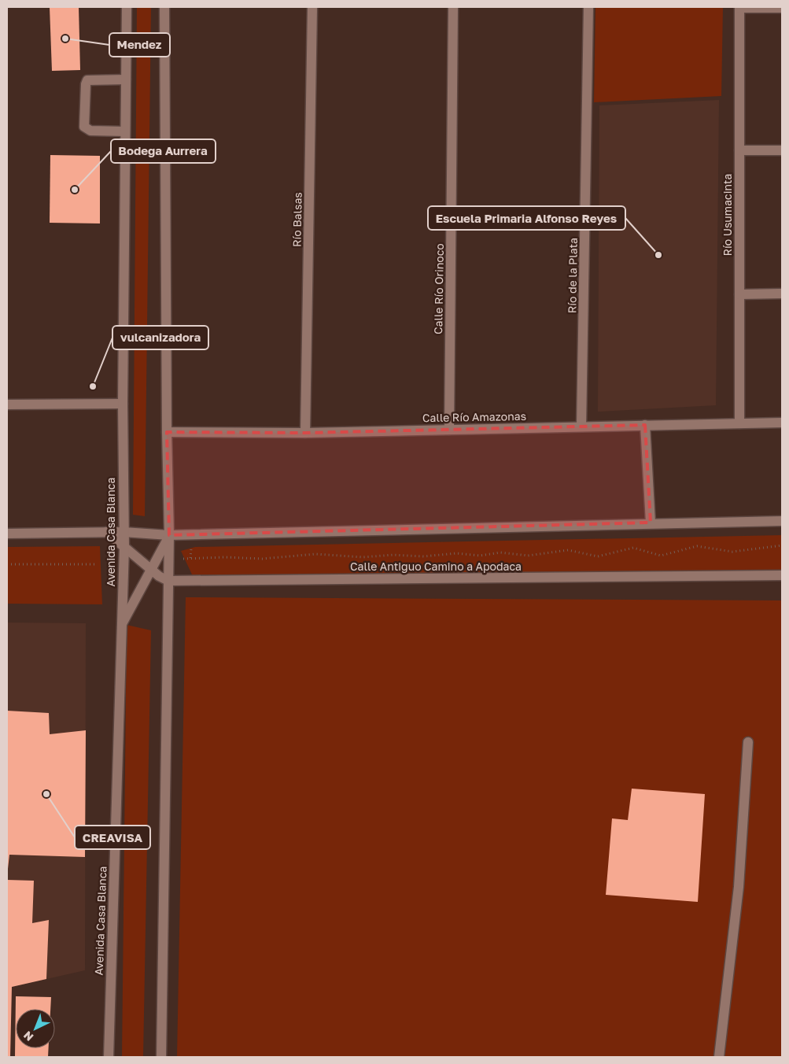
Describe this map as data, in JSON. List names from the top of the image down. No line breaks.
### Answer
{"streets":{"street":["Río Usumacinta","Río Balsas","Río de la Plata","Calle Río Orinoco","Calle Río Amazonas","Avenida Casa Blanca","Calle Antiguo Camino a Apodaca"]},"crossings":[["Río Usumacinta","Calle Río Amazonas"],["Río Balsas","Calle Río Amazonas"],["Río de la Plata","Calle Río Amazonas"],["Calle Río Orinoco","Calle Río Amazonas"]],"places":["Mendez","Bodega Aurrera","Escuela Primaria Alfonso Reyes","vulcanizadora","CREAVISA"],"north":"bottom left"}
